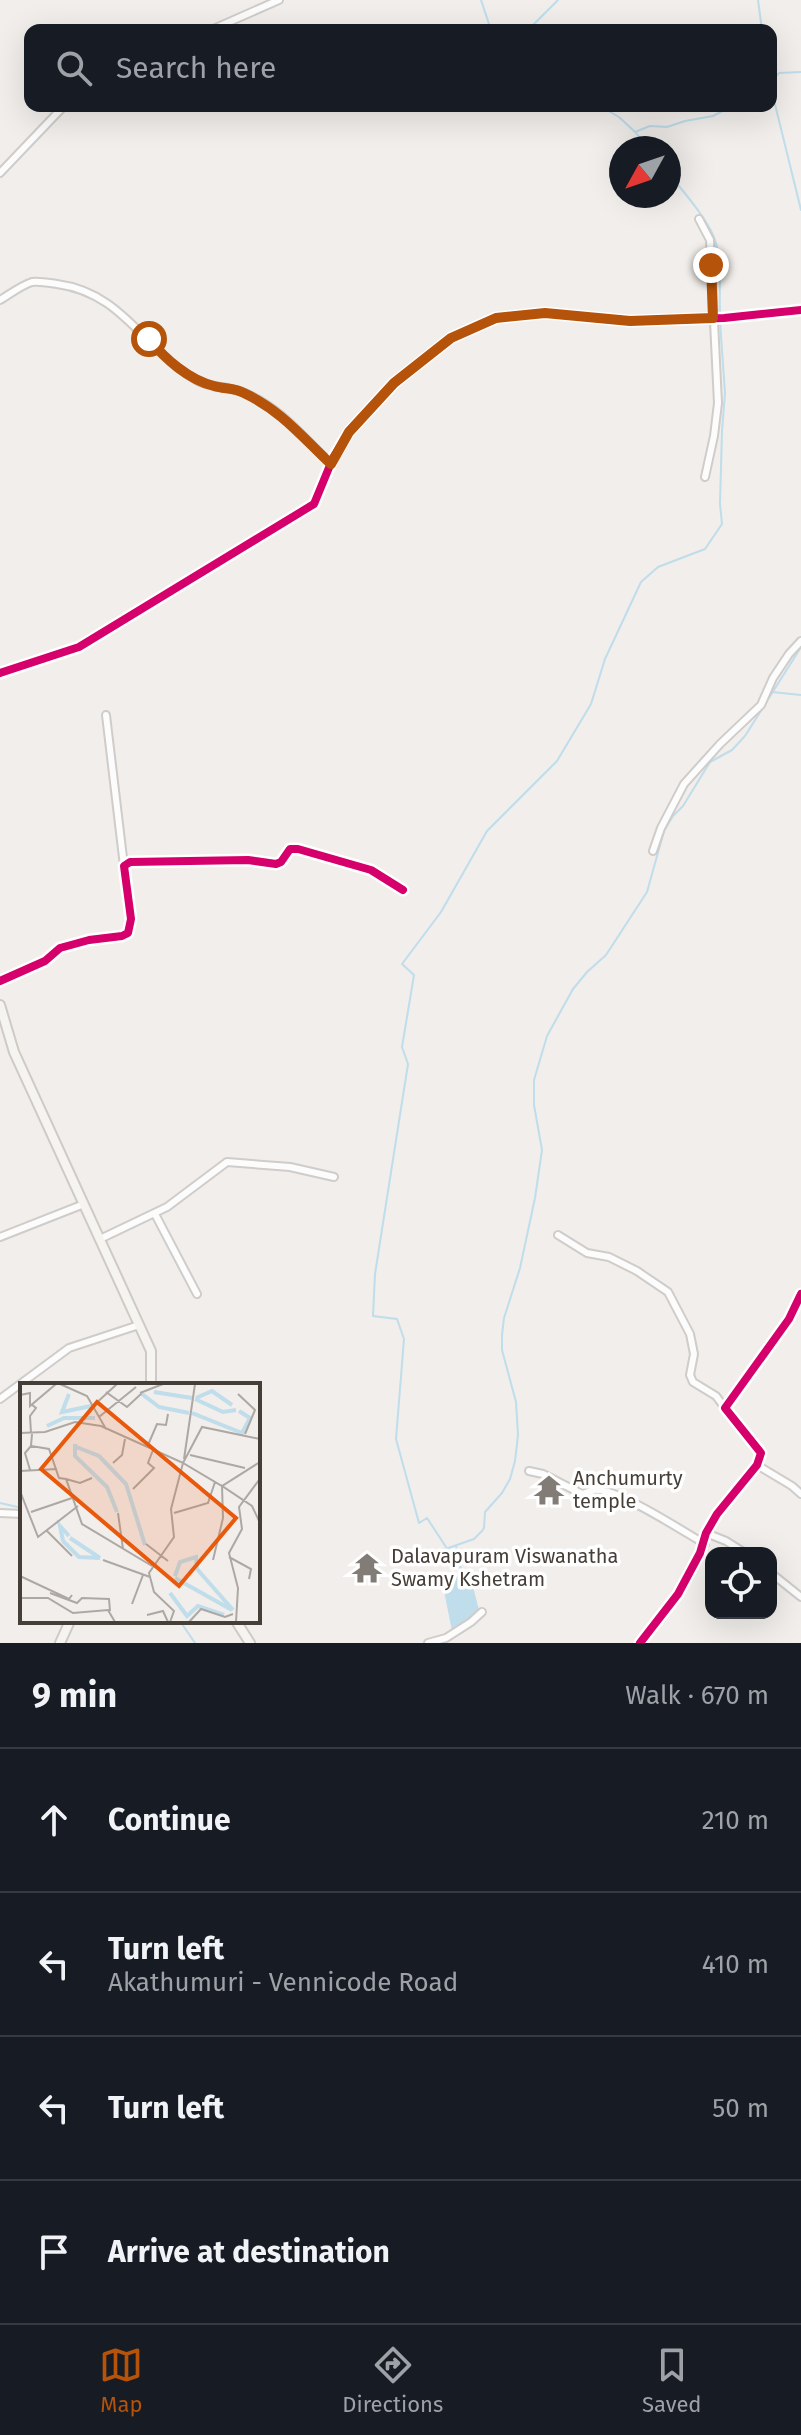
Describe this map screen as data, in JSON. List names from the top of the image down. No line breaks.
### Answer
{"places":{"temple":["Anchumurty temple","Dalavapuram Viswanatha Swamy Kshetram"]},"north":"bottom left","page":{"search":"Search here","heading":["9 min","Walk · 670 m"],"list":[["Continue","210 m"],["Turn left","Akathumuri - Vennicode Road","410 m"],["Turn left","50 m"],"Arrive at destination"],"nav":["Map","Directions","Saved"]}}
